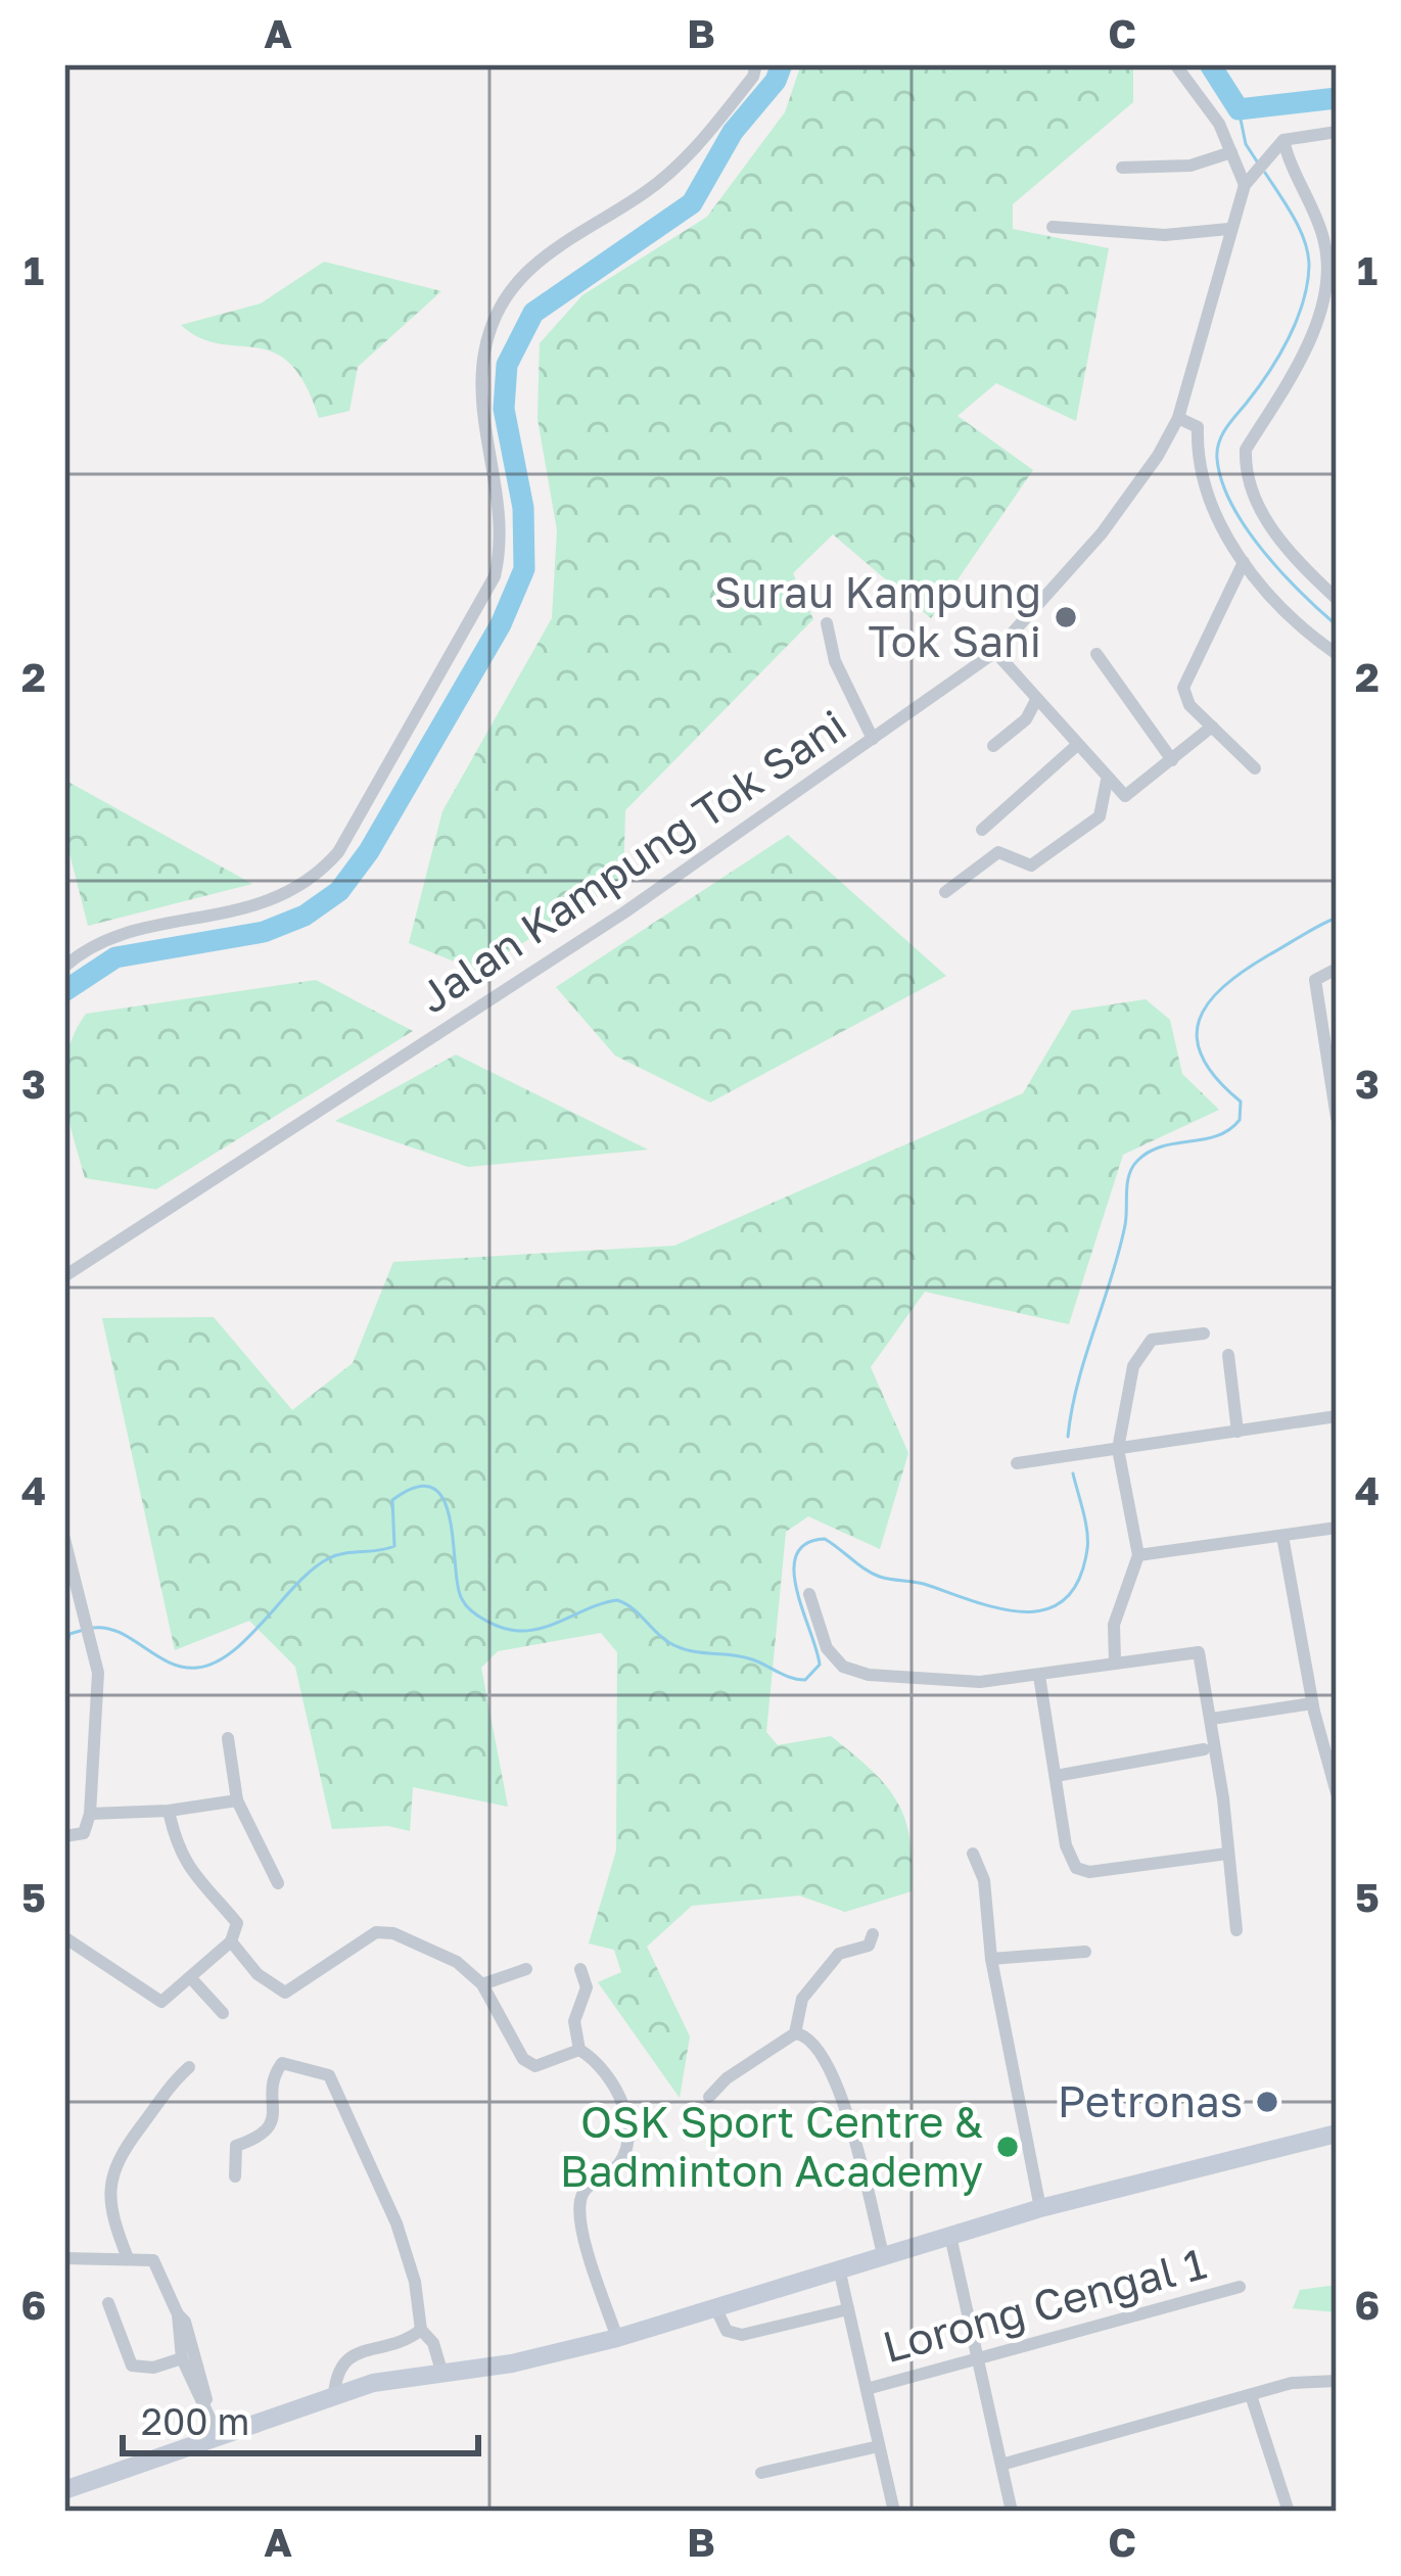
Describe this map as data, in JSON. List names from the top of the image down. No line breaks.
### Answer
{"streets":{"street":["Jalan Kampung Tok Sani","Lorong Cengal 1"]},"places":["Surau Kampung Tok Sani","Petronas","OSK Sport Centre & Badminton Academy"],"scale_bar":"200 m","grid":{"columns":["A","B","C"],"rows":["1","2","3","4","5","6"]}}
